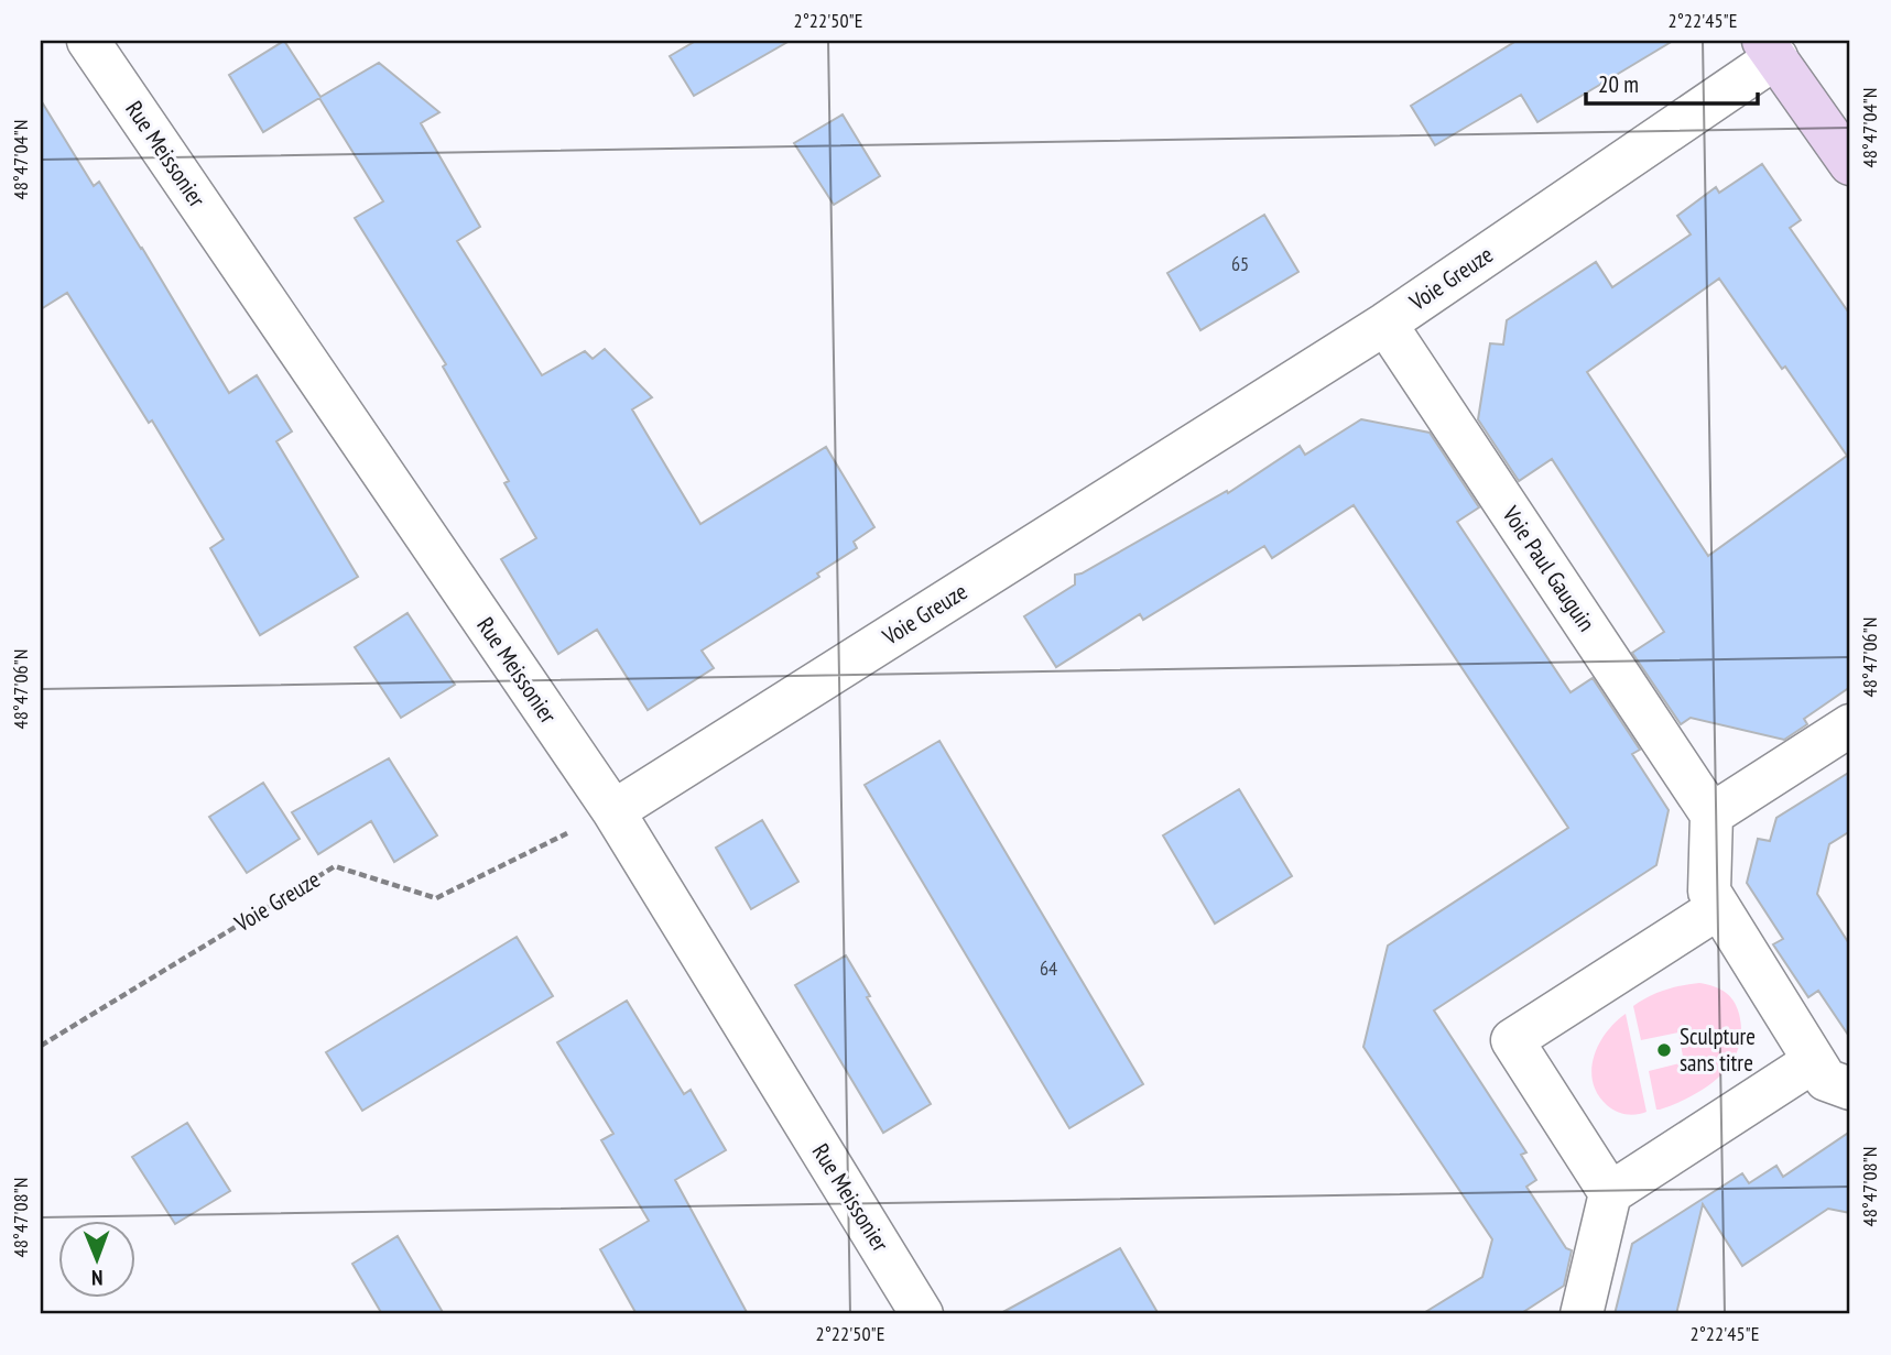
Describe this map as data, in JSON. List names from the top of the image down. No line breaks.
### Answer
{"streets":{"street":["Rue Meissonier","Voie Greuze","Voie Paul Gauguin"]},"crossings":[["Rue Meissonier","Voie Greuze"],["Voie Greuze","Voie Paul Gauguin"]],"places":["Sculpture sans titre"],"house_numbers":["65","64"],"scale_bar":"20 m","north":"bottom","coordinates":["2°22'50\"E","2°22'45\"E","48°47'04\"N","48°47'06\"N","48°47'08\"N"]}
